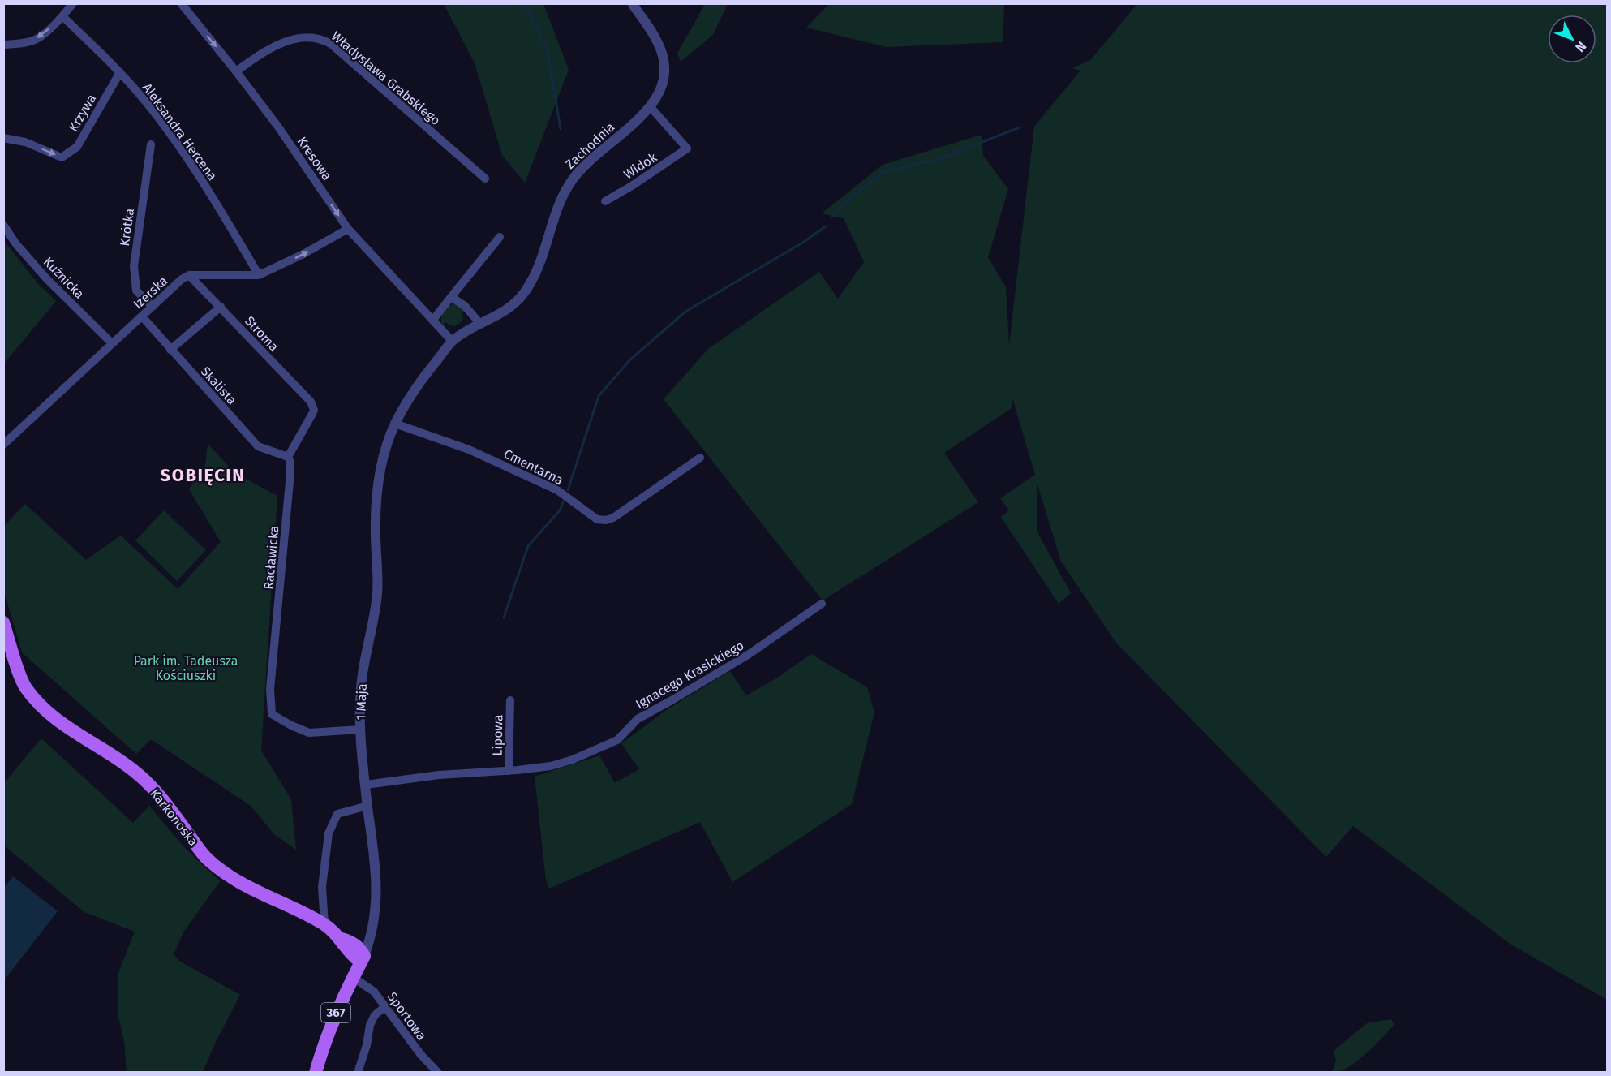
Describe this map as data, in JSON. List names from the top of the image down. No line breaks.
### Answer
{"streets":{"main road":["1 Maja","Karkonoska","367"],"street":["Władysława Grabskiego","Krzywa","Aleksandra Hercena","Zachodnia","Kresowa","Widok","Krótka","Kuźnicka","Izerska","Stroma","Skalista","Cmentarna","Racławicka","Ignacego Krasickiego","Lipowa","Sportowa"]},"crossings":[["Władysława Grabskiego","Kresowa"],["Krzywa","Aleksandra Hercena"],["Zachodnia","Widok"],["Zachodnia","367"],["Kresowa","1 Maja"],["Kresowa","367"],["Krótka","Izerska"],["Kuźnicka","Izerska"],["Izerska","Stroma"],["Izerska","Skalista"],["Stroma","Skalista"],["Stroma","Racławicka"],["Skalista","Racławicka"],["Cmentarna","1 Maja"],["Racławicka","1 Maja"],["Ignacego Krasickiego","1 Maja"],["Ignacego Krasickiego","Lipowa"],["1 Maja","Karkonoska"],["1 Maja","367"],["1 Maja","Sportowa"]],"one_way":["Krzywa","Kresowa"],"districts":["SOBIĘCIN"],"parks":["Park im. Tadeusza Kościuszki"],"north":"bottom right"}
